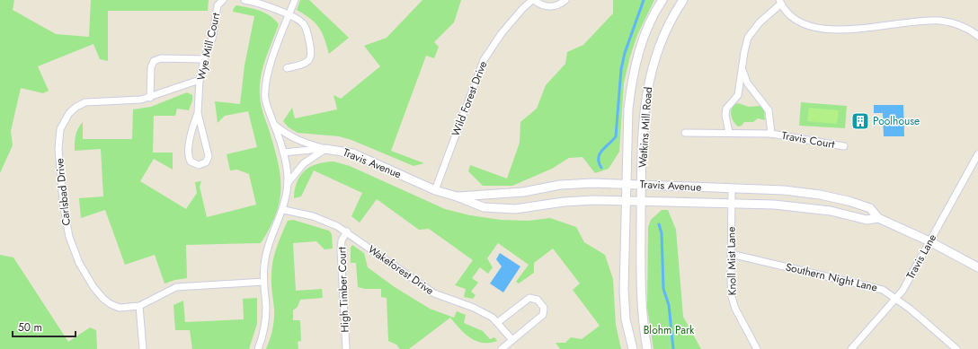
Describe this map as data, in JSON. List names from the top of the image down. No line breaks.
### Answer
{"streets":{"street":["Wye Mill Court","Wild Forest Drive","Watkins Mill Road","Travis Court","Travis Avenue","Carlsbad Drive","Travis Lane","Knoll Mist Lane","Wakeforest Drive","Southern Night Lane","High Timber Court"]},"crossings":[["Wye Mill Court","Carlsbad Drive"],["Wild Forest Drive","Travis Avenue"],["Watkins Mill Road","Travis Avenue"],["Travis Avenue","Travis Lane"],["Travis Avenue","Knoll Mist Lane"],["Travis Lane","Southern Night Lane"],["Knoll Mist Lane","Southern Night Lane"],["Wakeforest Drive","High Timber Court"]],"parks":["Blohm Park"],"places":{"building":["Poolhouse"]},"scale_bar":"50 m"}
